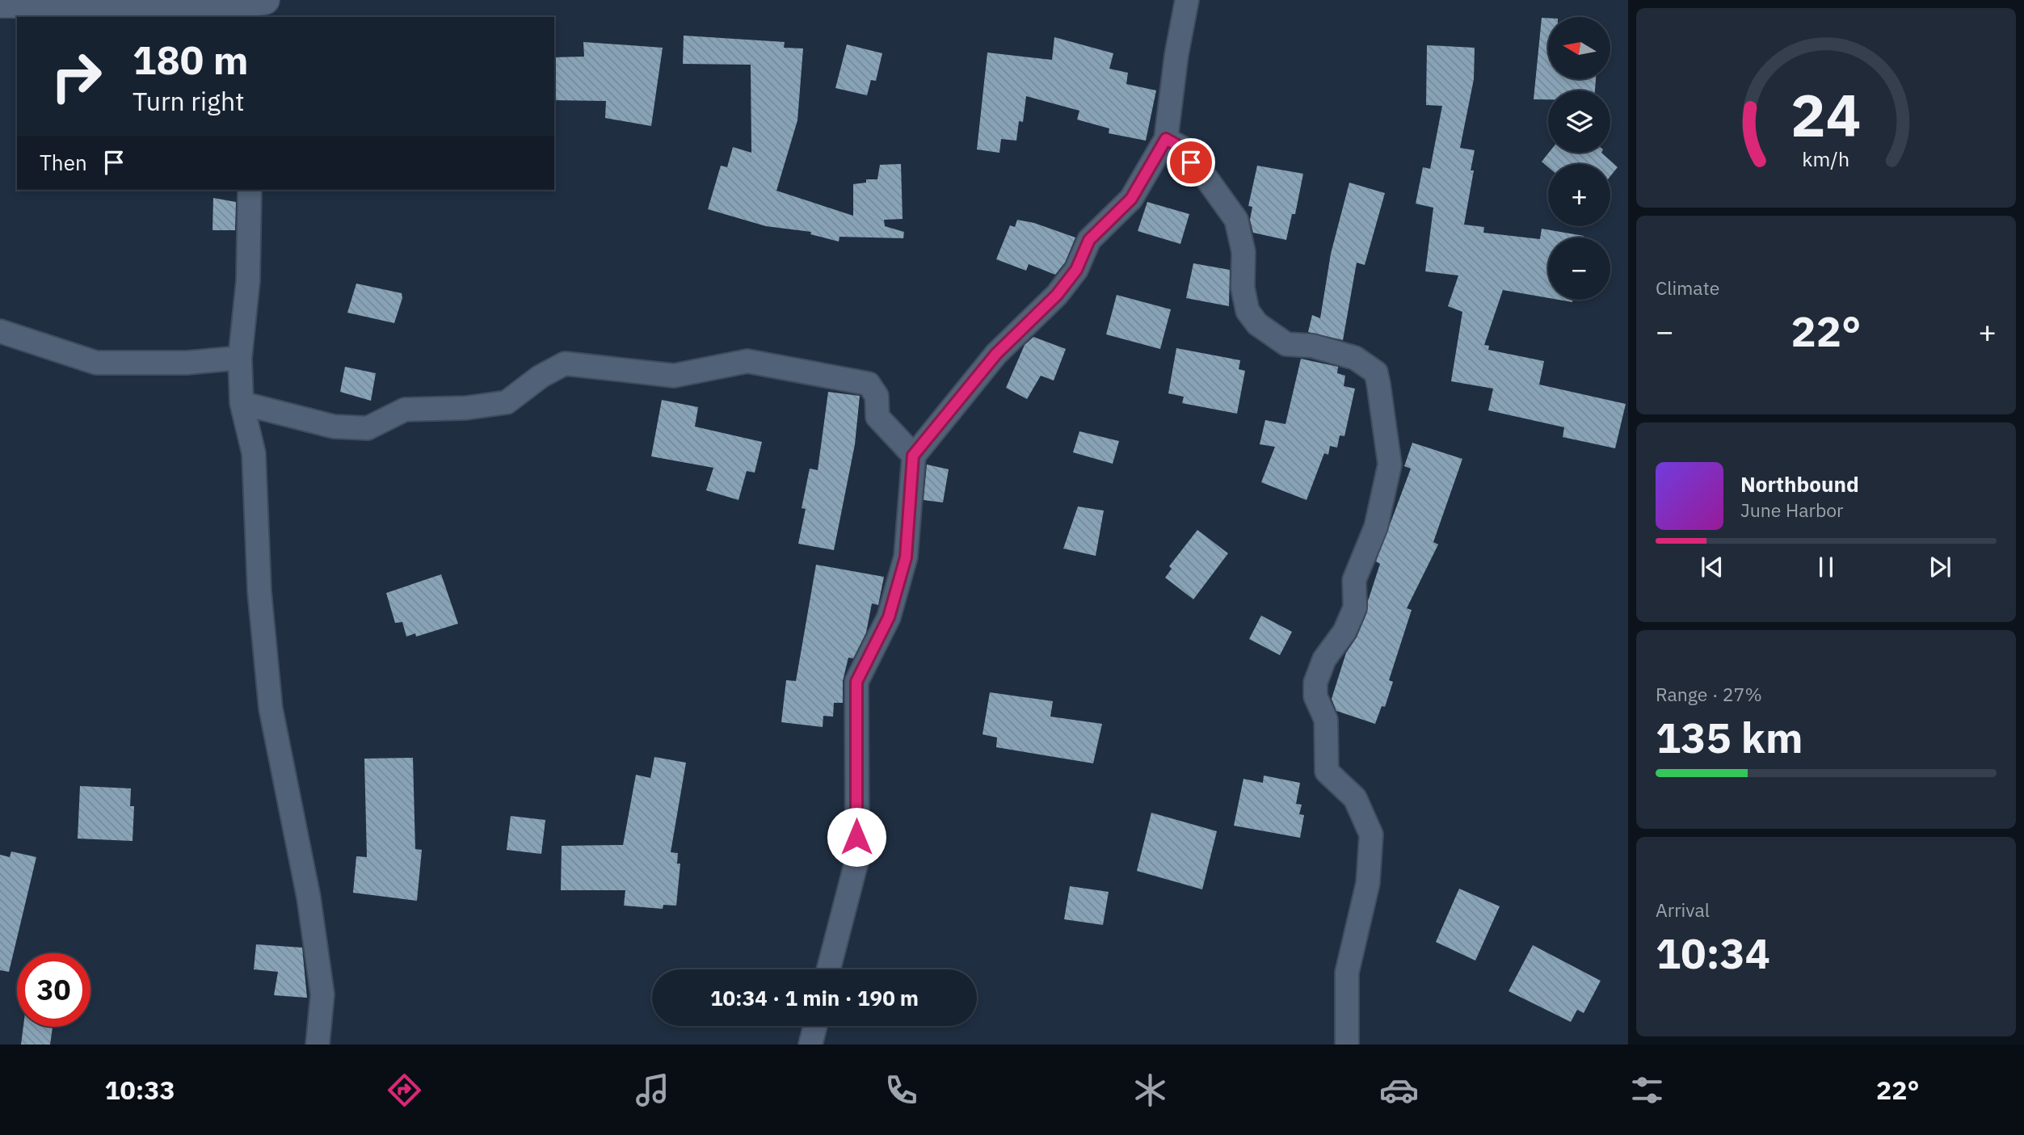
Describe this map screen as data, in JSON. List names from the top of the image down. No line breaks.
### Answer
{"north":"left","page":{"map_buttons":["+","−"],"turn":["180 m","Turn right"],"then":"Then","tile":["Climate",["Range · 27%","135 km"],["Arrival","10:34"]],"heat":["−","22°","+"],"song":["Northbound","June Harbor"],"limit":"30","trip":"10:34 · 1 min · 190 m","tabs":["10:33","22°"],"gauge":["24","km/h"]}}
